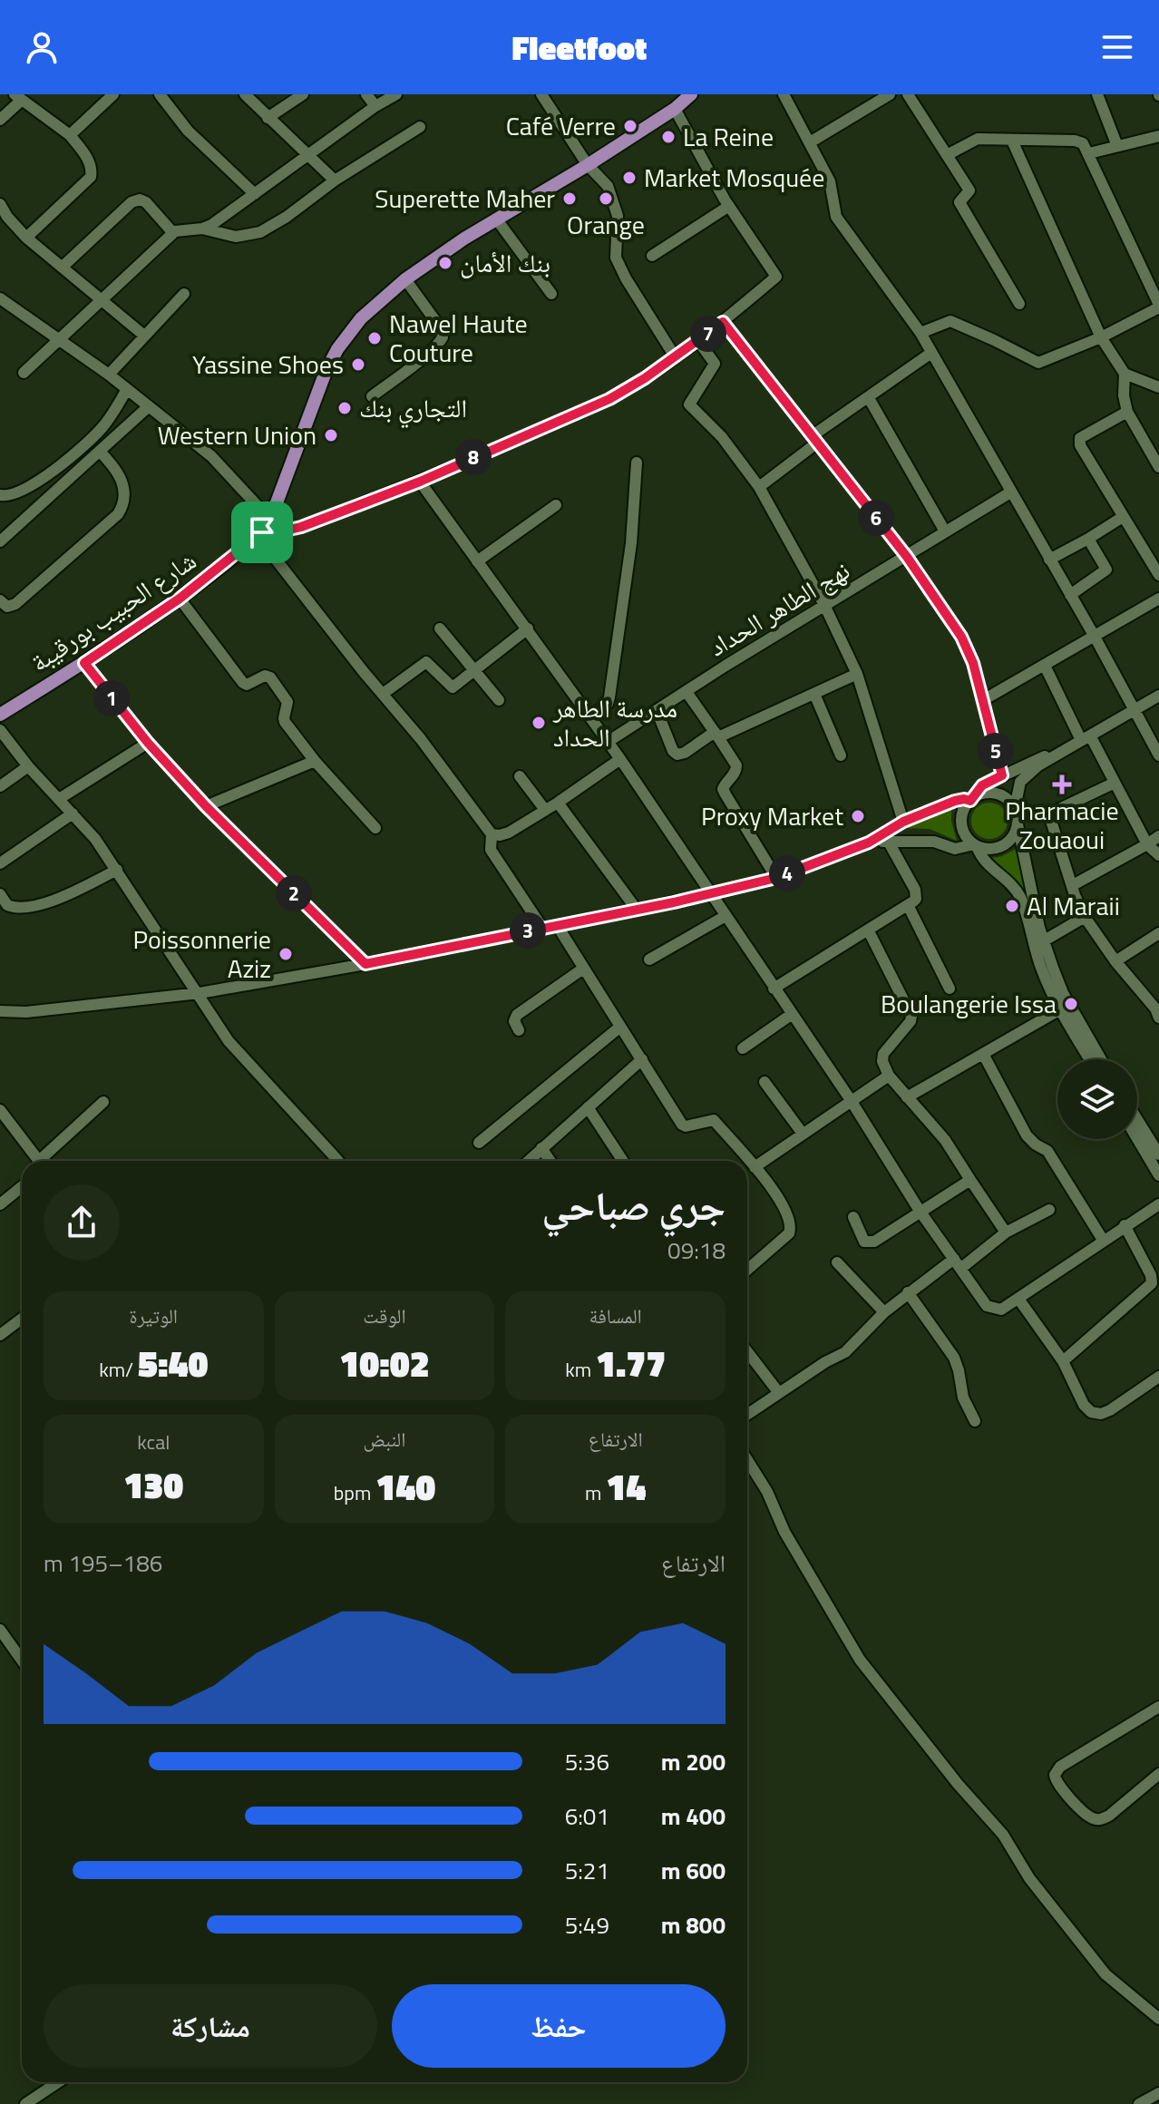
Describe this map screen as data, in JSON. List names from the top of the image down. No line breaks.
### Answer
{"streets":{"main road":["شارع الحبيب بورقيبة"],"street":["نهج الطاهر الحداد"]},"places":{"other":["Café Verre","La Reine","Market Mosquée","Superette Maher","Orange","بنك الأمان","Nawel Haute Couture","Yassine Shoes","التجاري بنك","Western Union","مدرسة الطاهر الحداد","Proxy Market","Al Maraii","Poissonnerie Aziz","Boulangerie Issa"],"health":["Pharmacie Zouaoui"]},"page":{"header":"Fleetfoot","pins":["7","8","6","1","5","4","2","3"],"heading":["جري صباحي","09:18"],"stats":[["المسافة","1.77 km"],["الوقت","10:02"],["الوتيرة","5:40 /km"],["الارتفاع","14 m"],["النبض","140 bpm"],["kcal","130"]],"chart":["الارتفاع","186–195 m"],"list":[{"name":"200 m","note":"5:36"},{"name":"400 m","note":"6:01"},{"name":"600 m","note":"5:21"},{"name":"800 m","note":"5:49"}],"buttons":["حفظ","مشاركة"]}}
